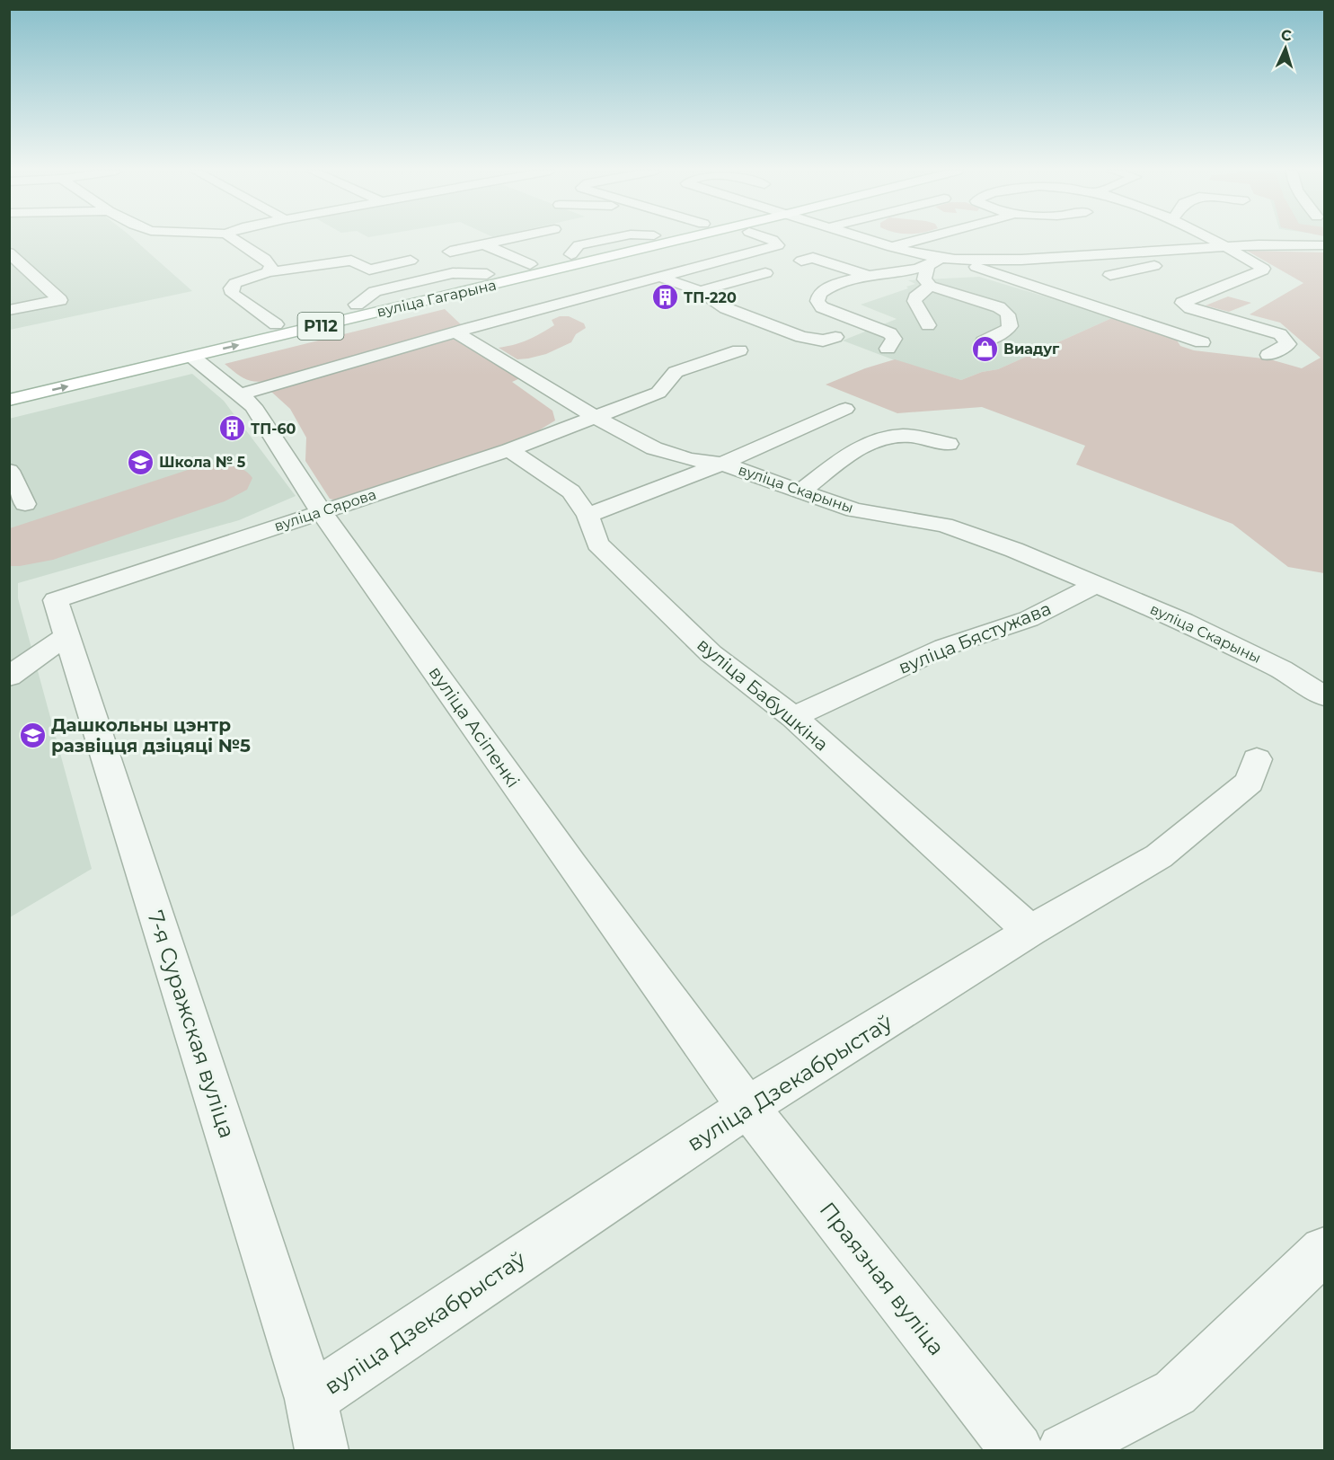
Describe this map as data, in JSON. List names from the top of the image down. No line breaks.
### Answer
{"streets":{"main road":["вуліца Гагарына","Р112"],"street":["вуліца Скарыны","вуліца Сярова","вуліца Бястужава","вуліца Бабушкіна","вуліца Асіпенкі","7-я Суражская вуліца","вуліца Дзекабрыстаў","Праязная вуліца"]},"crossings":[["вуліца Гагарына","вуліца Асіпенкі"],["вуліца Скарыны","вуліца Сярова"],["вуліца Скарыны","вуліца Бястужава"],["вуліца Сярова","вуліца Бабушкіна"],["вуліца Сярова","вуліца Асіпенкі"],["вуліца Сярова","7-я Суражская вуліца"],["вуліца Бястужава","вуліца Бабушкіна"],["вуліца Бабушкіна","вуліца Дзекабрыстаў"],["вуліца Асіпенкі","вуліца Дзекабрыстаў"],["вуліца Асіпенкі","Праязная вуліца"],["7-я Суражская вуліца","вуліца Дзекабрыстаў"],["вуліца Дзекабрыстаў","Праязная вуліца"]],"places":{"building":["ТП-220","ТП-60"],"shop":["Виадуг"],"school or university":["Школа № 5","Дашкольны цэнтр развіцця дзіцяці №5"]},"north":"top"}
